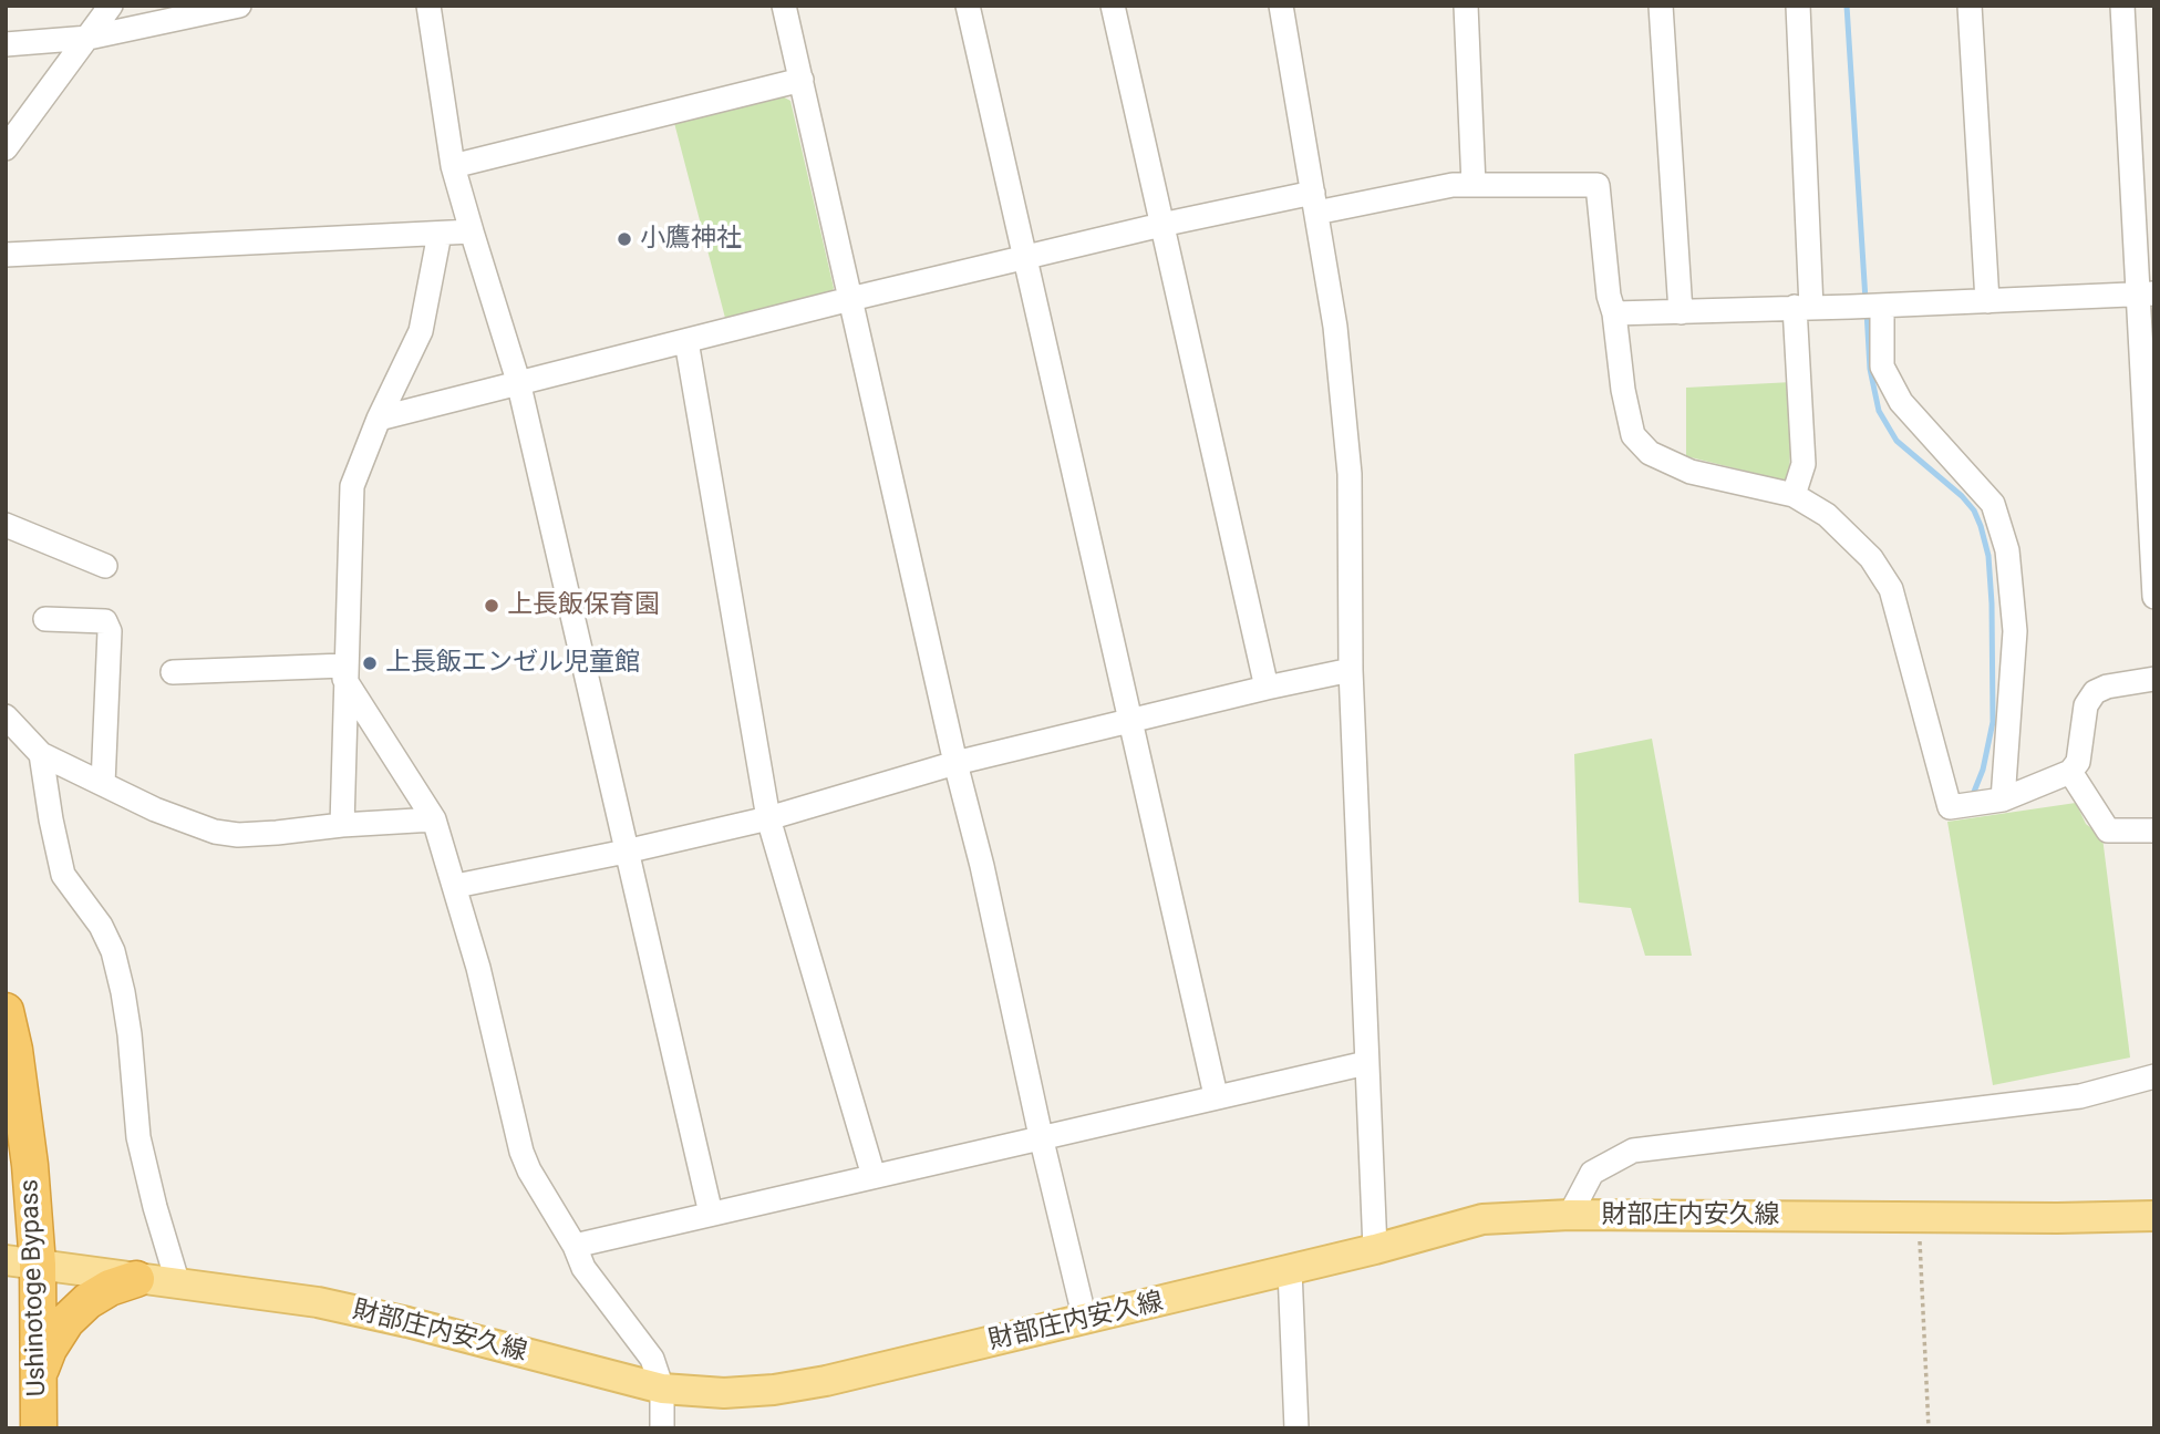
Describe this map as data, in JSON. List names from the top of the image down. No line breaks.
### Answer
{"streets":{"highway":["Ushinotoge Bypass"],"main road":["財部庄内安久線"]},"crossings":[["財部庄内安久線","Ushinotoge Bypass"]],"places":["小鷹神社","上長飯保育園","上長飯エンゼル児童館"]}
